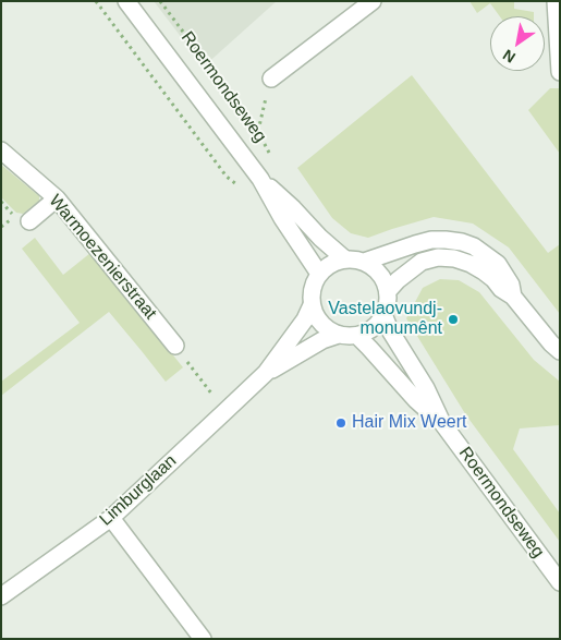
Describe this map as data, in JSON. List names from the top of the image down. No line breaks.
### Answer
{"streets":{"street":["Roermondseweg","Warmoezenierstraat","Limburglaan"]},"crossings":[["Roermondseweg","Limburglaan"]],"places":["Vastelaovundj- monumênt","Hair Mix Weert"],"north":"bottom left"}
